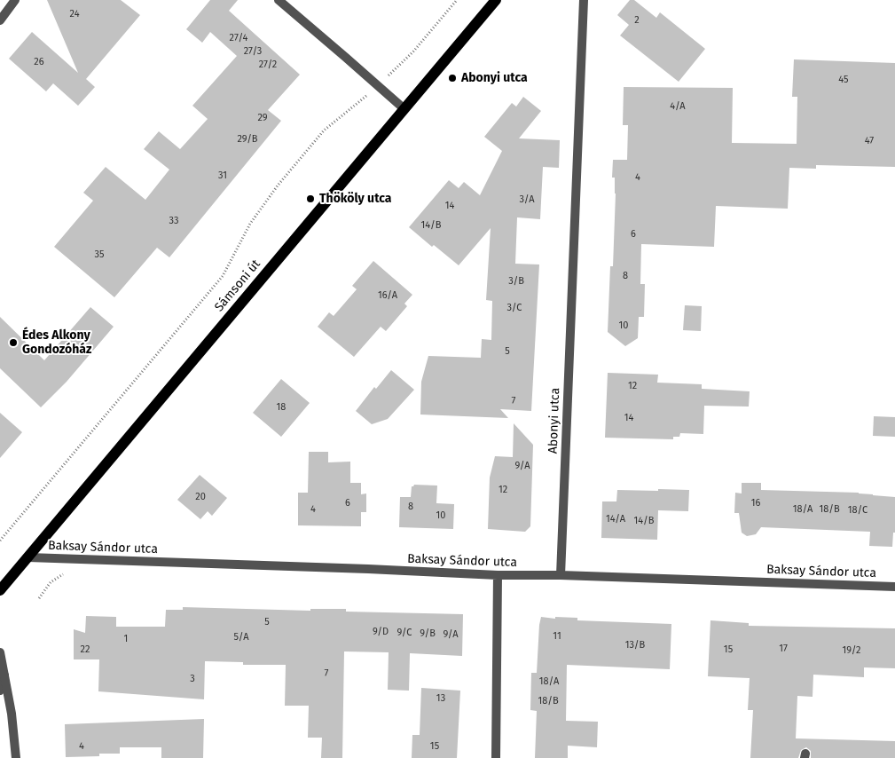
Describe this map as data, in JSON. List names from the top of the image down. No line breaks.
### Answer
{"streets":{"main road":["Sámsoni út"],"street":["Abonyi utca","Baksay Sándor utca"]},"crossings":[["Sámsoni út","Baksay Sándor utca"],["Abonyi utca","Baksay Sándor utca"]],"places":["Abonyi utca","Thököly utca","Édes Alkony Gondozóház"],"house_numbers":["24","2","27/4","27/3","26","27/2","45","4/A","29","29/B","47","31","4","3/A","14","33","14/B","6","35","8","3/B","16/A","3/C","10","5","12","7","18","14","9/A","12","20","6","16","8","4","18/A","18/B","18/C","10","14/A","14/B","5","9/D","9/C","9/B","9/A","11","5/A","1","13/B","17","22","15","19/2","7","3","18/A","13","18/B","4","15"]}
